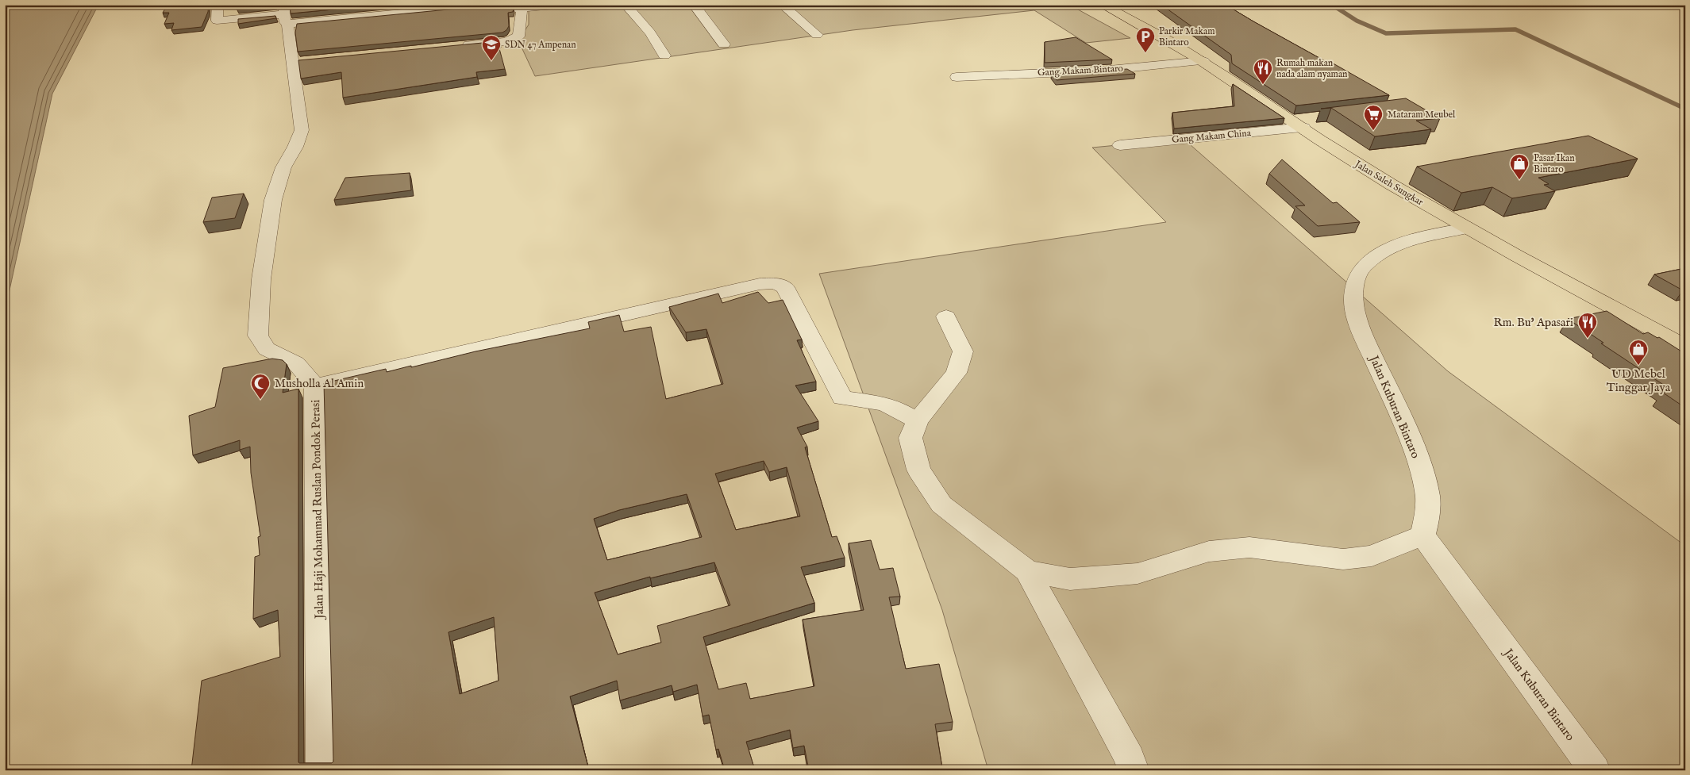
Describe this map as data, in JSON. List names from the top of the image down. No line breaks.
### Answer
{"streets":{"highway":["Jalan Saleh Sungkar"],"street":["Gang Makam Bintaro","Gang Makam China","Jalan Kuburan Bintaro","Jalan Haji Mohammad Ruslan Pondok Perasi"]},"crossings":[["Gang Makam Bintaro","Jalan Saleh Sungkar"],["Gang Makam China","Jalan Saleh Sungkar"],["Jalan Saleh Sungkar","Jalan Kuburan Bintaro"]],"places":{"parking":["Parkir Makam Bintaro"],"school or university":["SDN 47 Ampenan"],"restaurant":["Rumah makan nada alam nyaman","Rm. Bu' Apasari"],"supermarket":["Mataram Meubel"],"shop":["Pasar Ikan Bintaro","UD Mebel Tinggar Jaya"],"mosque":["Musholla Al Amin"]}}
